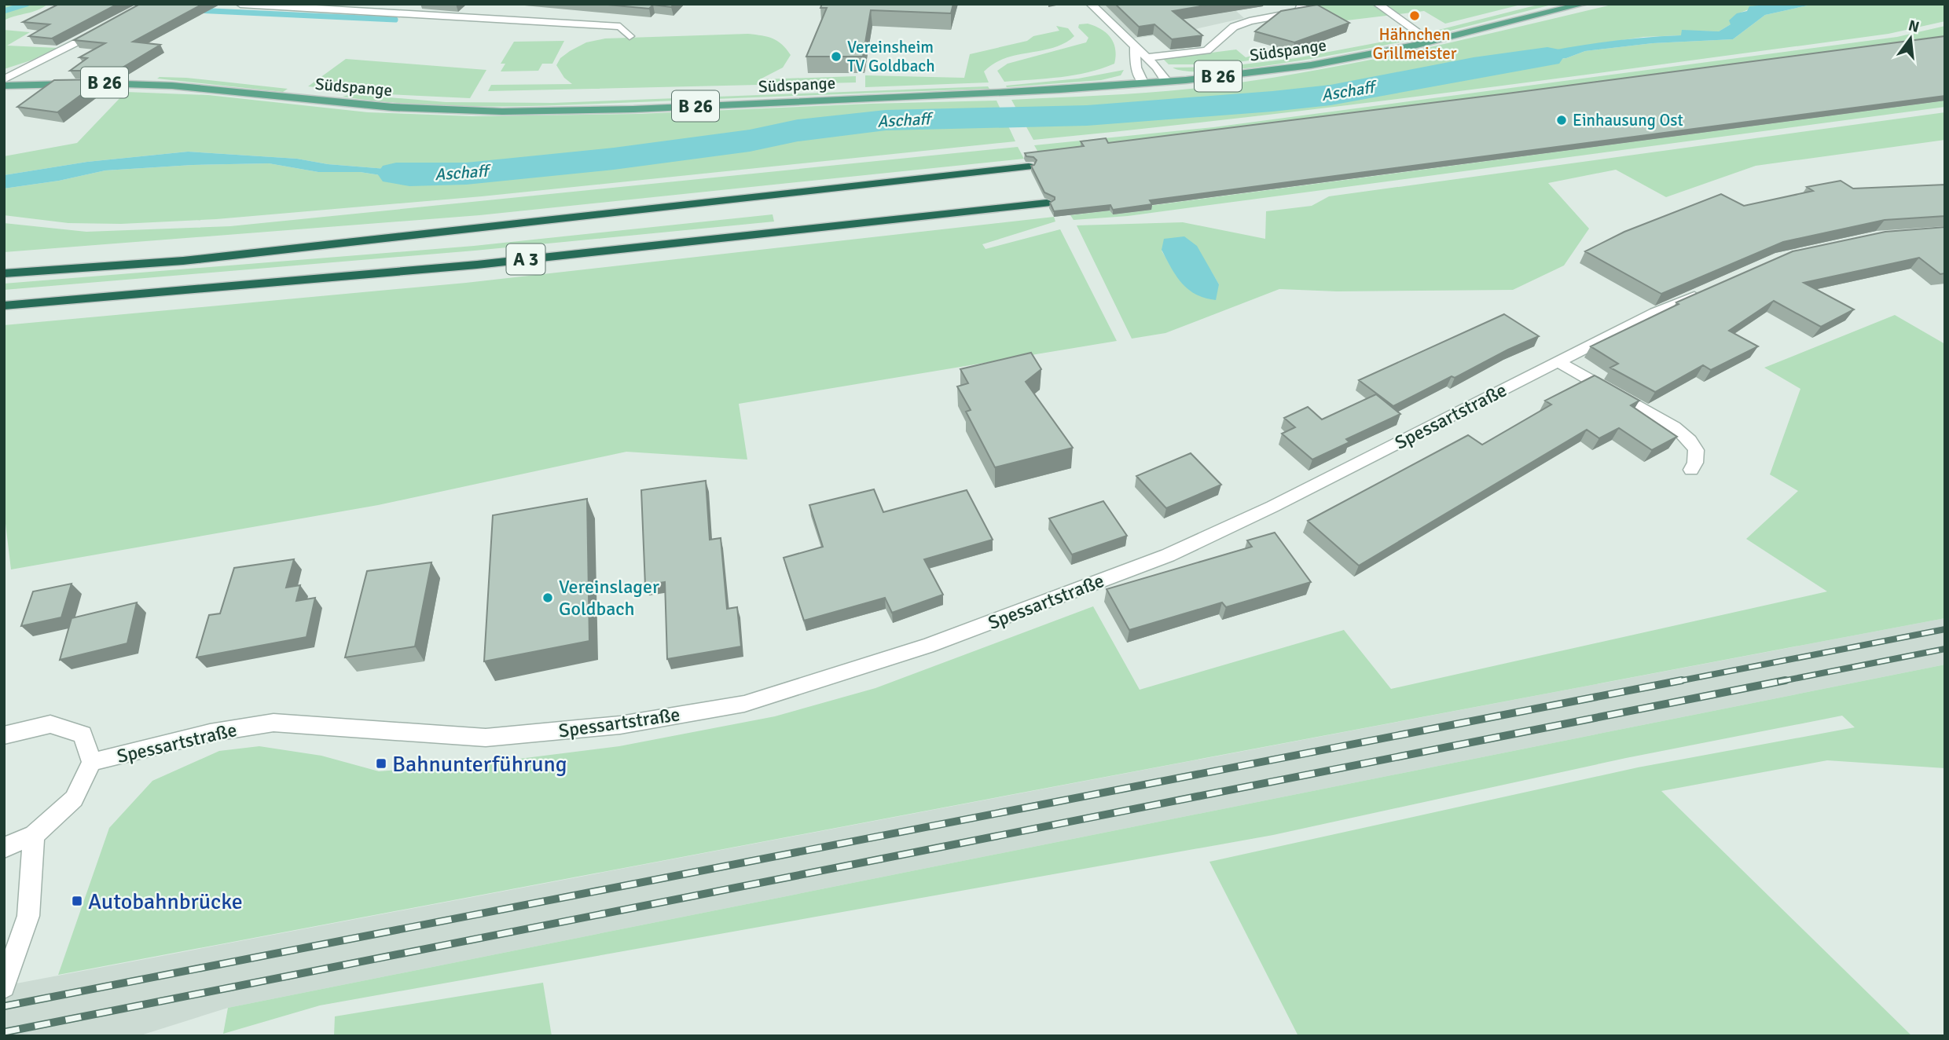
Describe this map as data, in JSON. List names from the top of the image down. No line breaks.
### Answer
{"streets":{"highway":["A 3"],"main road":["Südspange","B 26"],"street":["Spessartstraße"]},"water":["Aschaff"],"places":{"other":["Hähnchen Grillmeister","Vereinsheim TV Goldbach","Einhausung Ost","Vereinslager Goldbach"],"transit":["Bahnunterführung","Autobahnbrücke"]},"north":"top"}
